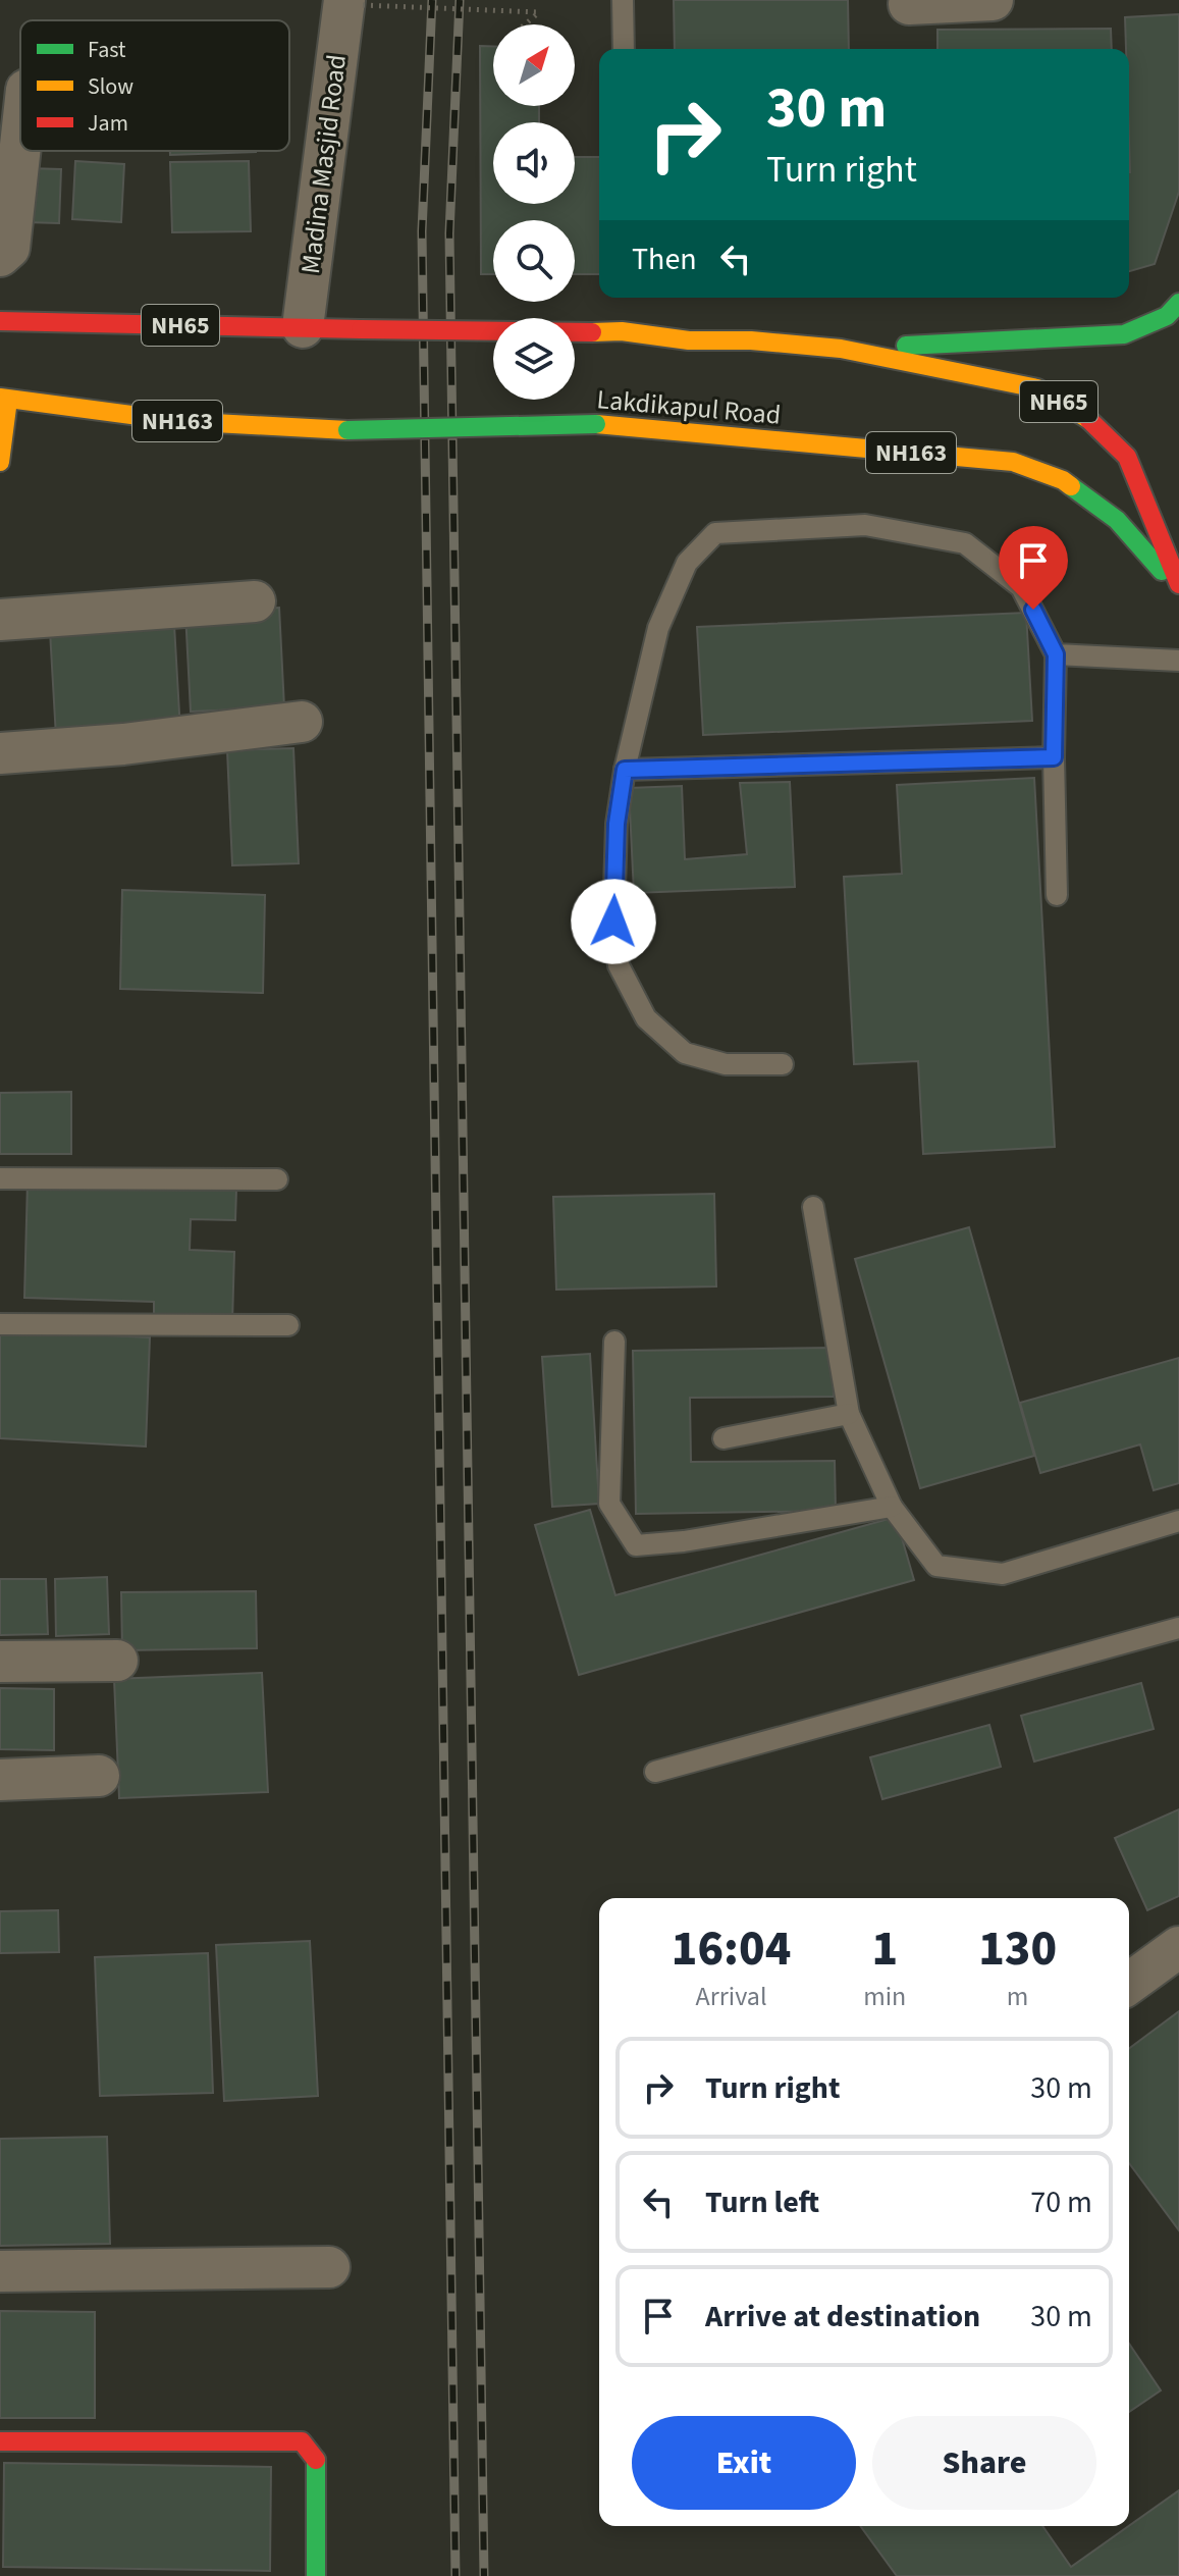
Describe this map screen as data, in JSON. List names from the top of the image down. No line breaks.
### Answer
{"streets":{"main road":["NH65","Lakdikapul Road","NH163"],"street":["Madina Masjid Road"]},"crossings":[["Madina Masjid Road","NH65"]],"legend":["Fast","Slow","Jam"],"north":"top right","page":{"turn":["30 m","Turn right"],"then":"Then","eta":["16:04","Arrival","1","min","130","m"],"list":[{"name":"Turn right","value":"30 m"},{"name":"Turn left","value":"70 m"},{"name":"Arrive at destination","value":"30 m"}],"buttons":["Exit","Share"]}}
